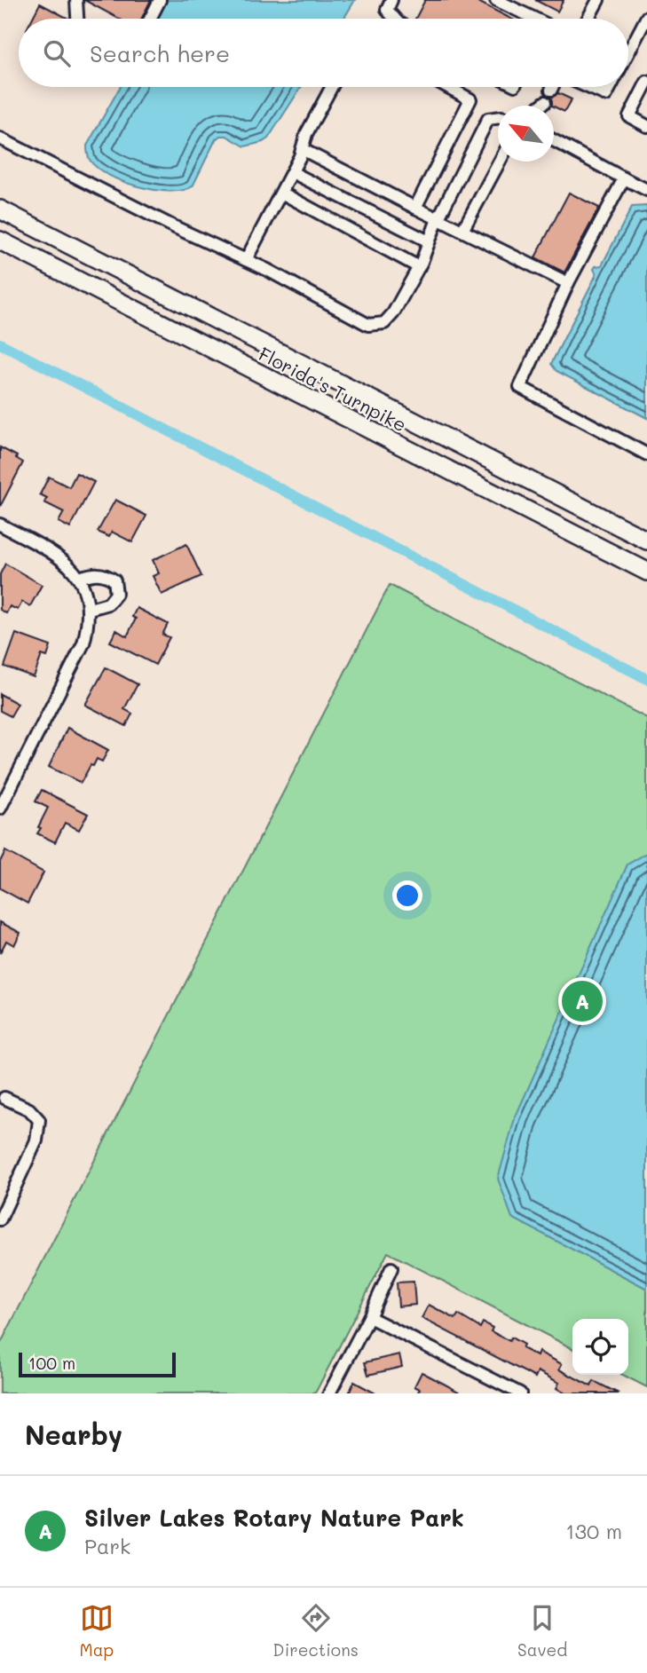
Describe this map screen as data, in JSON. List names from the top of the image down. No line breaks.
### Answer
{"streets":{"highway":["Florida's Turnpike"]},"scale_bar":"100 m","north":"top left","page":{"search":"Search here","pins":"A","scale":"100 m","heading":"Nearby","list":[{"mark":"A","name":"Silver Lakes Rotary Nature Park","note":"Park","value":"130 m"}],"nav":["Map","Directions","Saved"]}}
